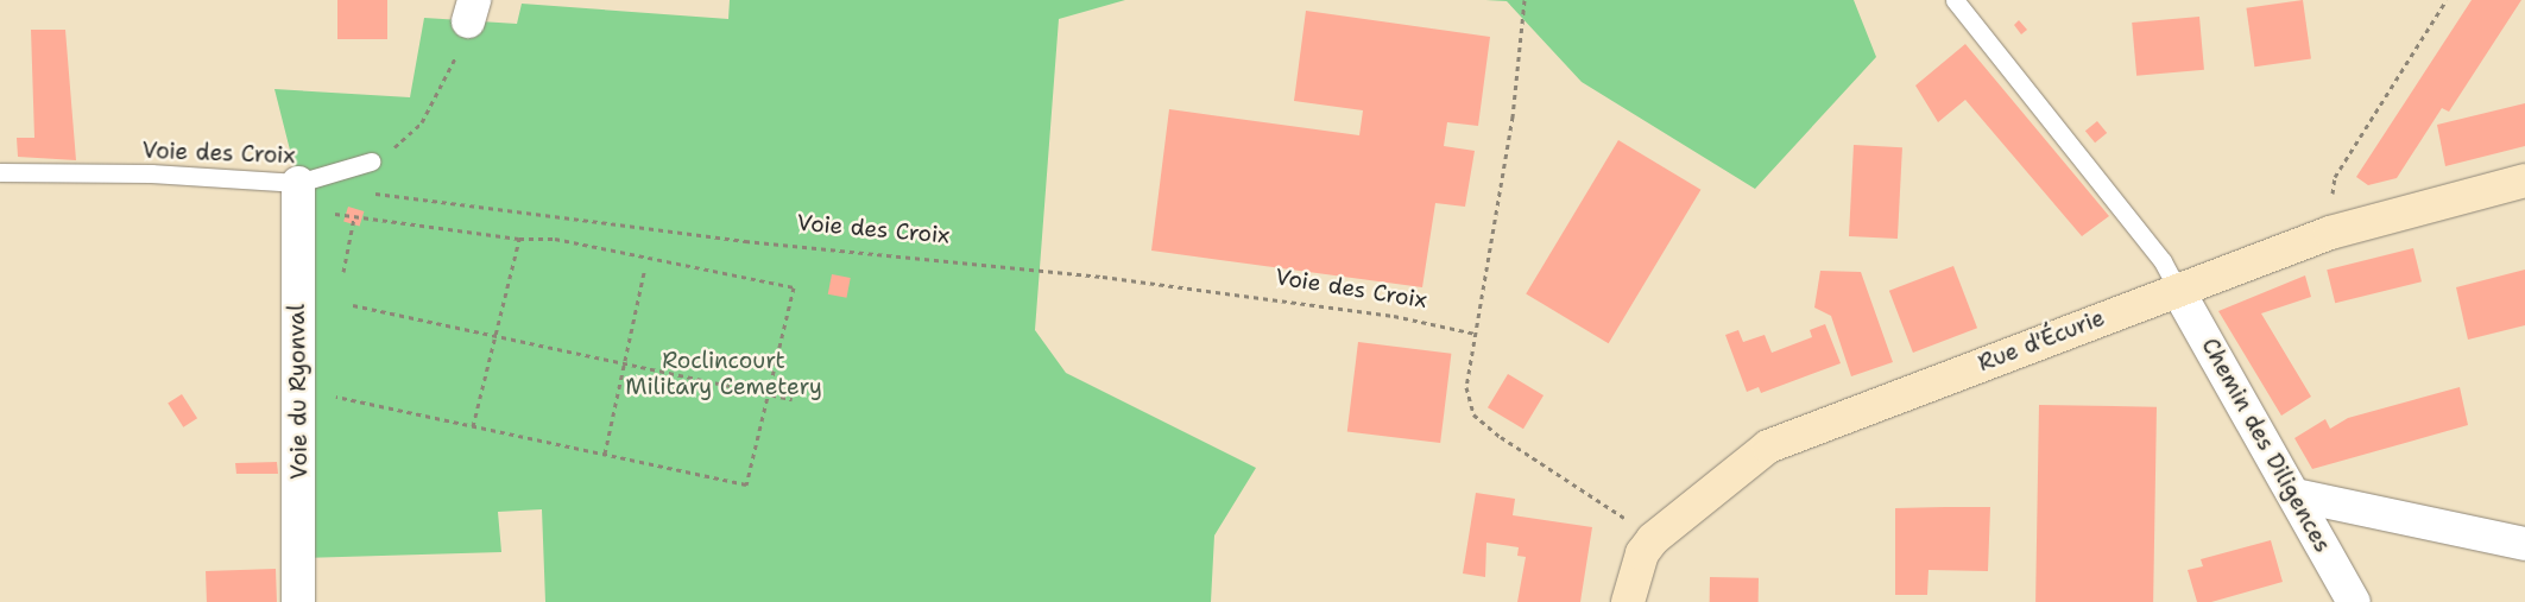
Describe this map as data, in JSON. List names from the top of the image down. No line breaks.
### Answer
{"streets":{"street":["Rue d'Écurie","Voie du Ryonval","Chemin des Diligences"],"lane":["Voie des Croix"]},"crossings":[["Voie des Croix","Voie du Ryonval"],["Rue d'Écurie","Chemin des Diligences"]],"parks":["Roclincourt Military Cemetery"]}
